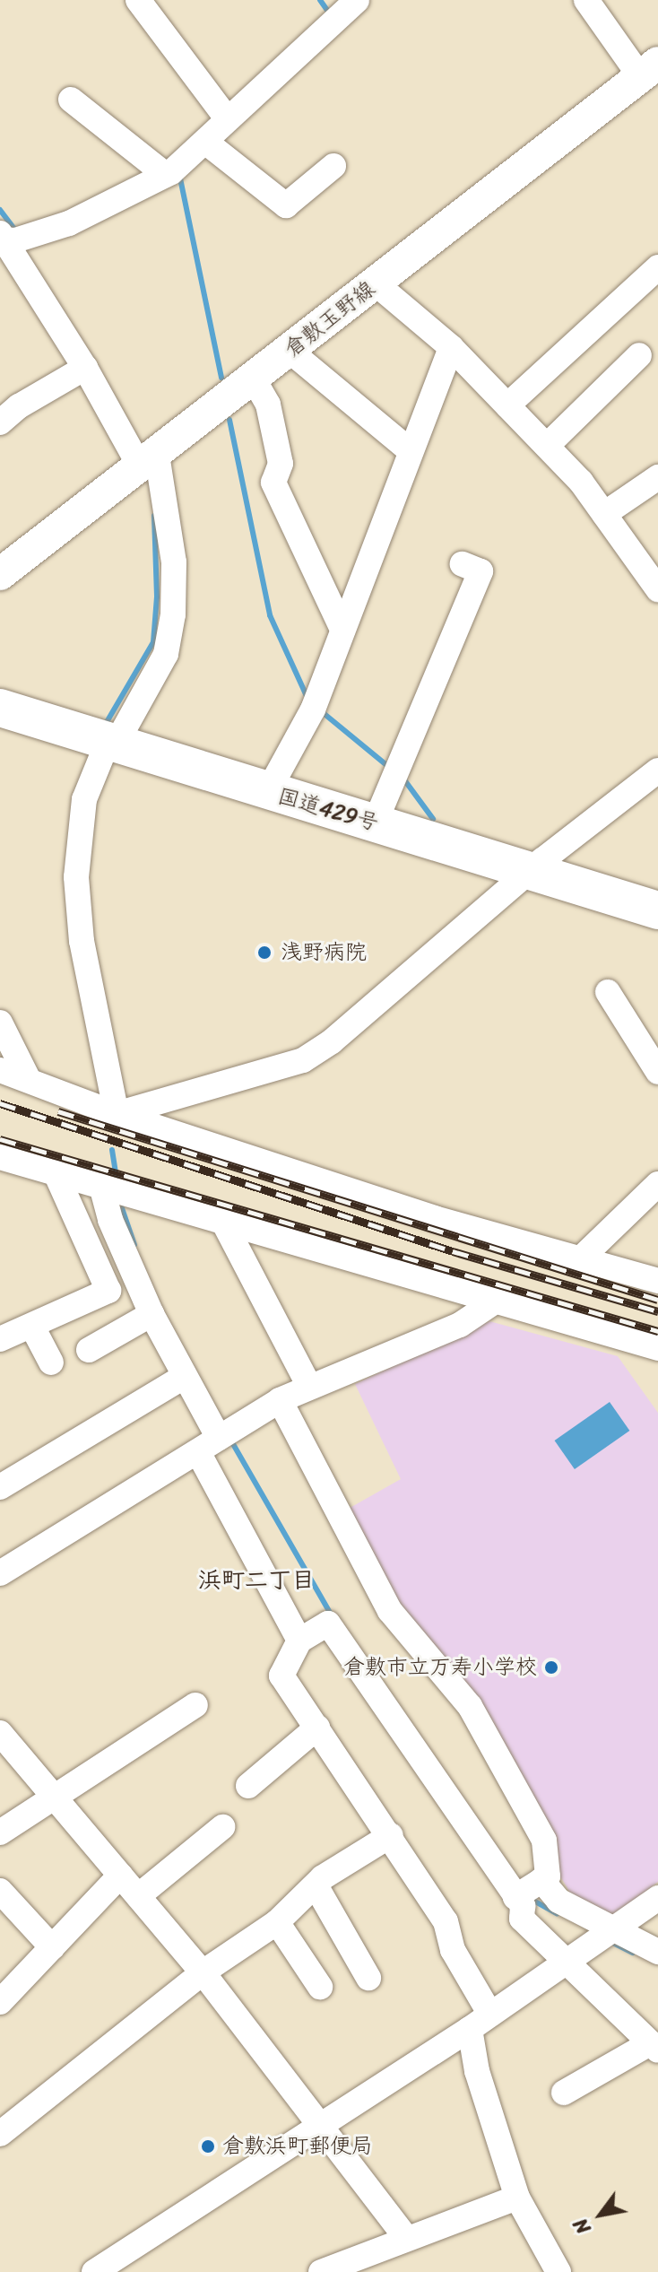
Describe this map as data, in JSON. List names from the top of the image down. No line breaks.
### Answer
{"streets":{"highway":["国道429号"],"main road":["倉敷玉野線"]},"districts":["浜町二丁目"],"places":["浅野病院","倉敷市立万寿小学校","倉敷浜町郵便局"],"north":"bottom left"}
